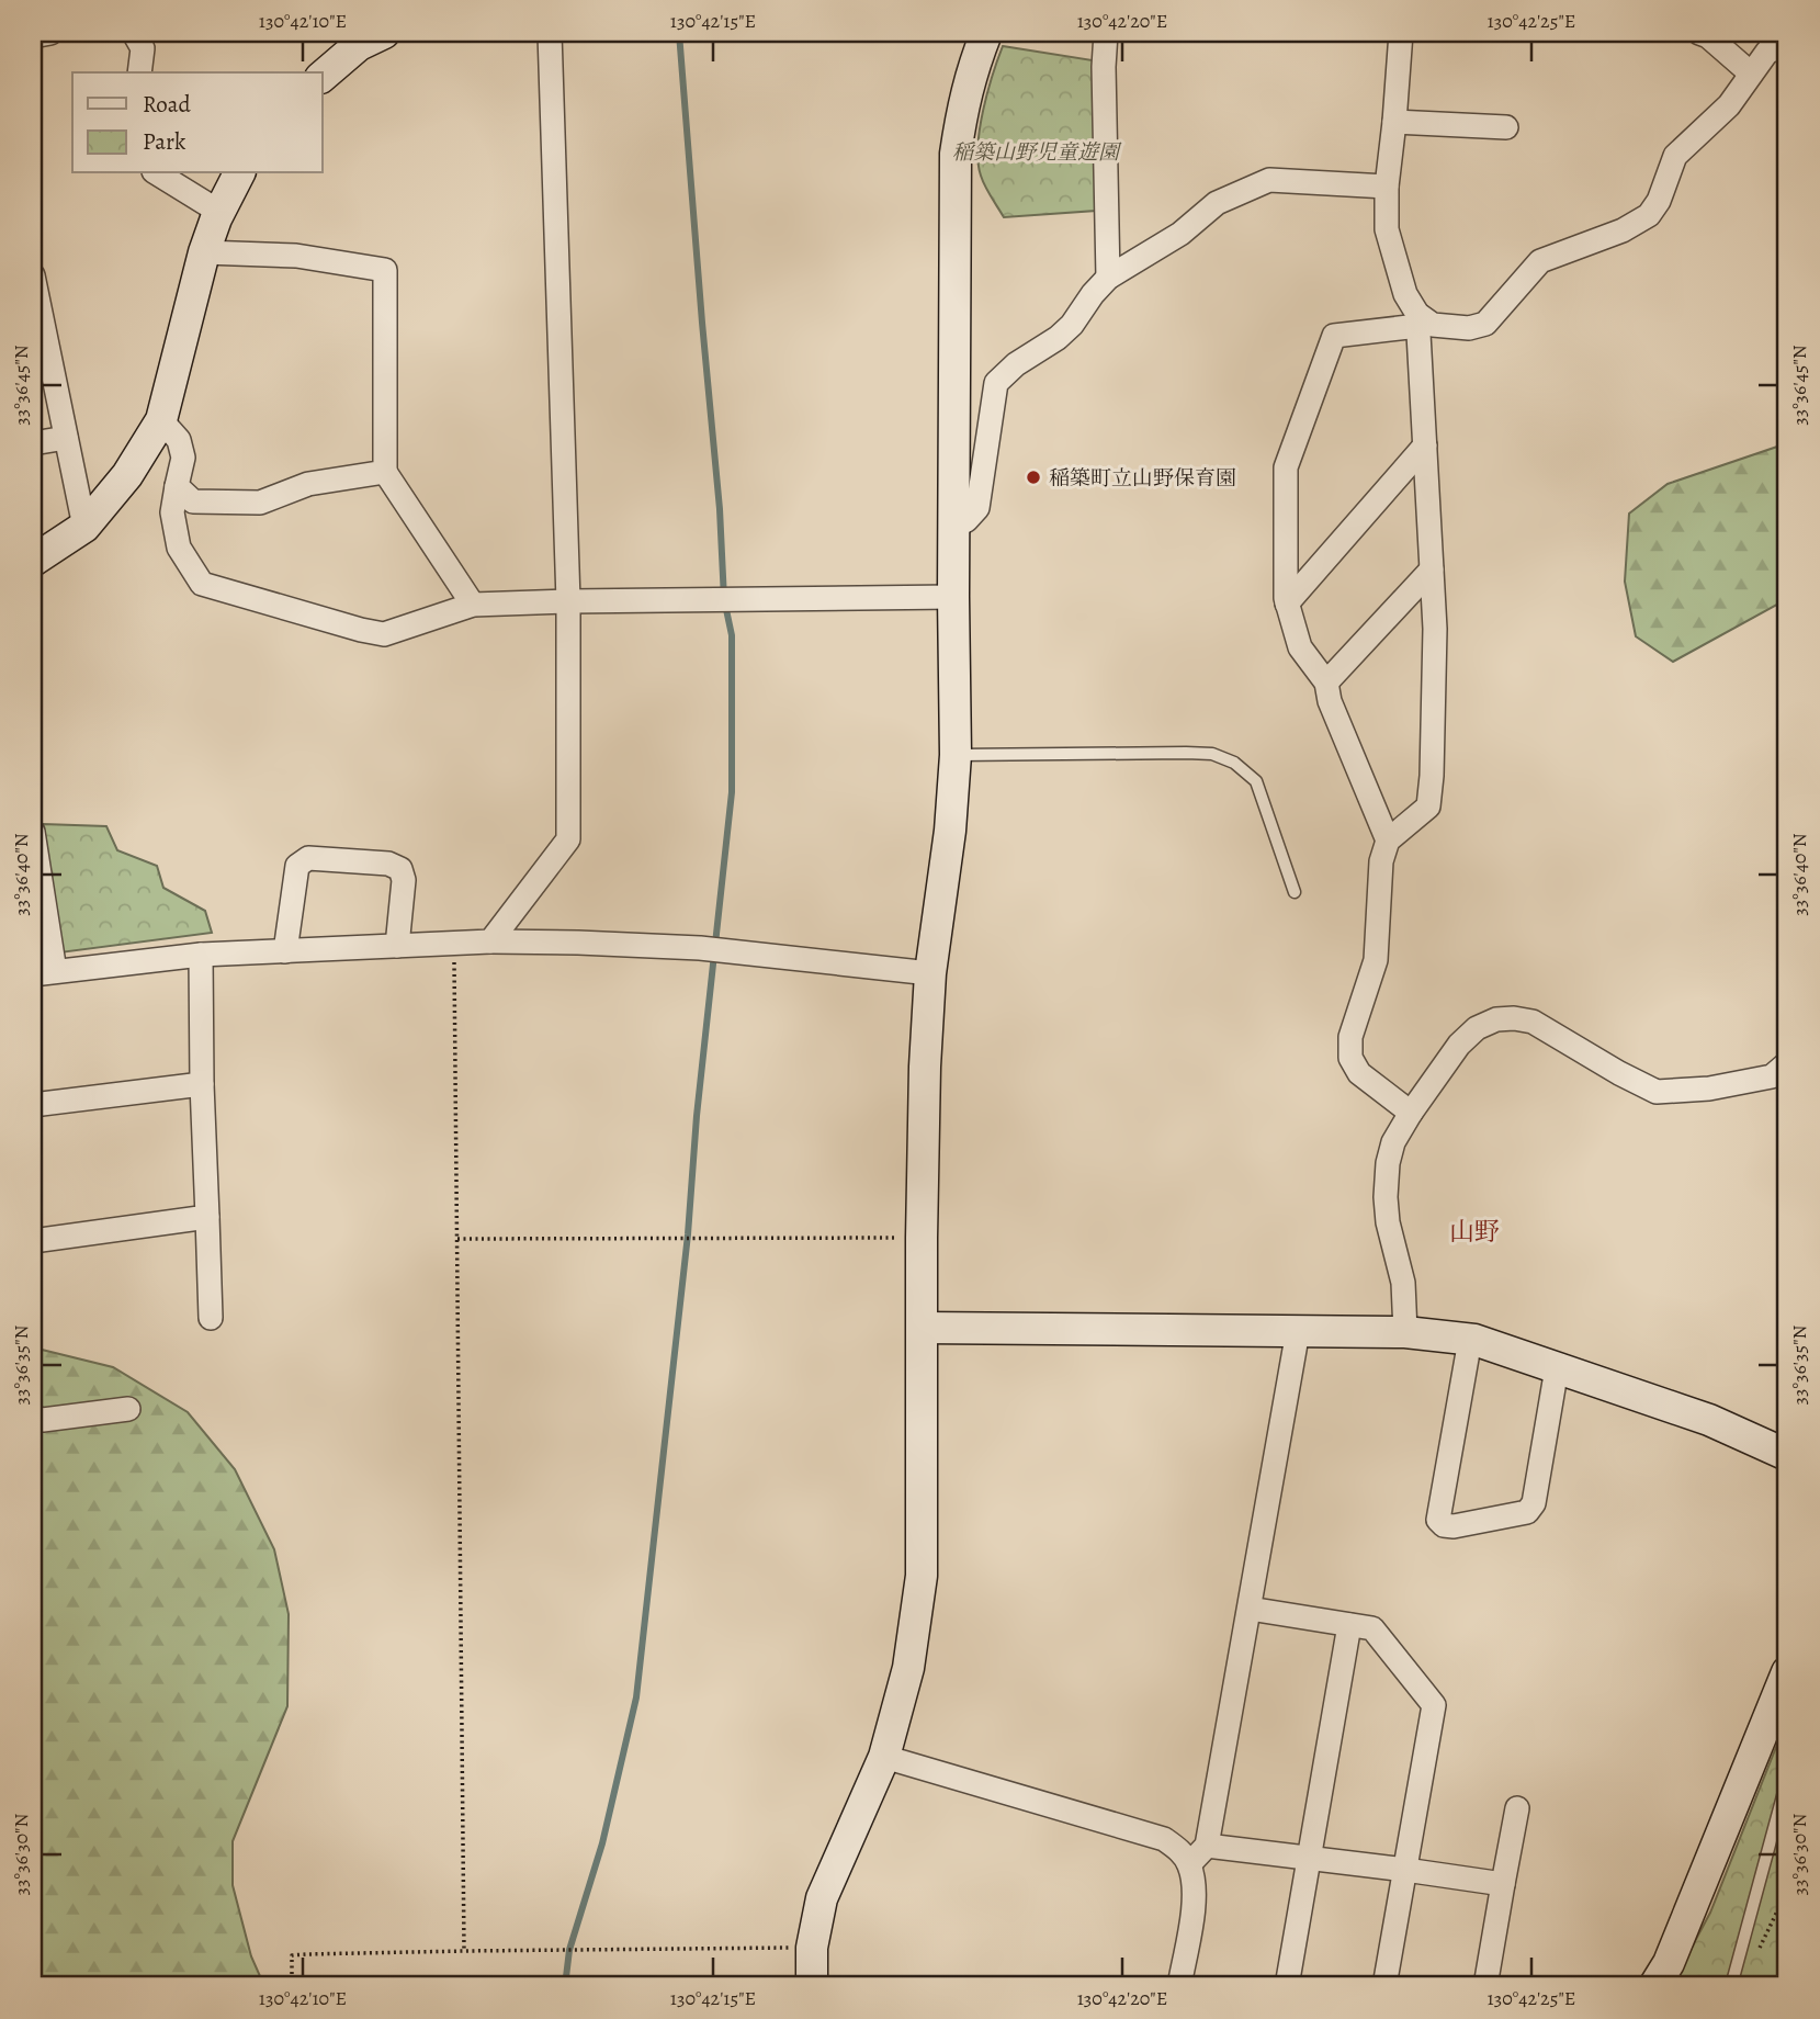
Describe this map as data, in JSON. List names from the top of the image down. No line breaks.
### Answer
{"districts":["山野"],"parks":["稲築山野児童遊園"],"places":["稲築町立山野保育園"],"legend":["Road","Park"],"coordinates":["130°42'10\"E","130°42'15\"E","130°42'20\"E","130°42'25\"E","33°36'45\"N","33°36'40\"N","33°36'35\"N","33°36'30\"N"]}
